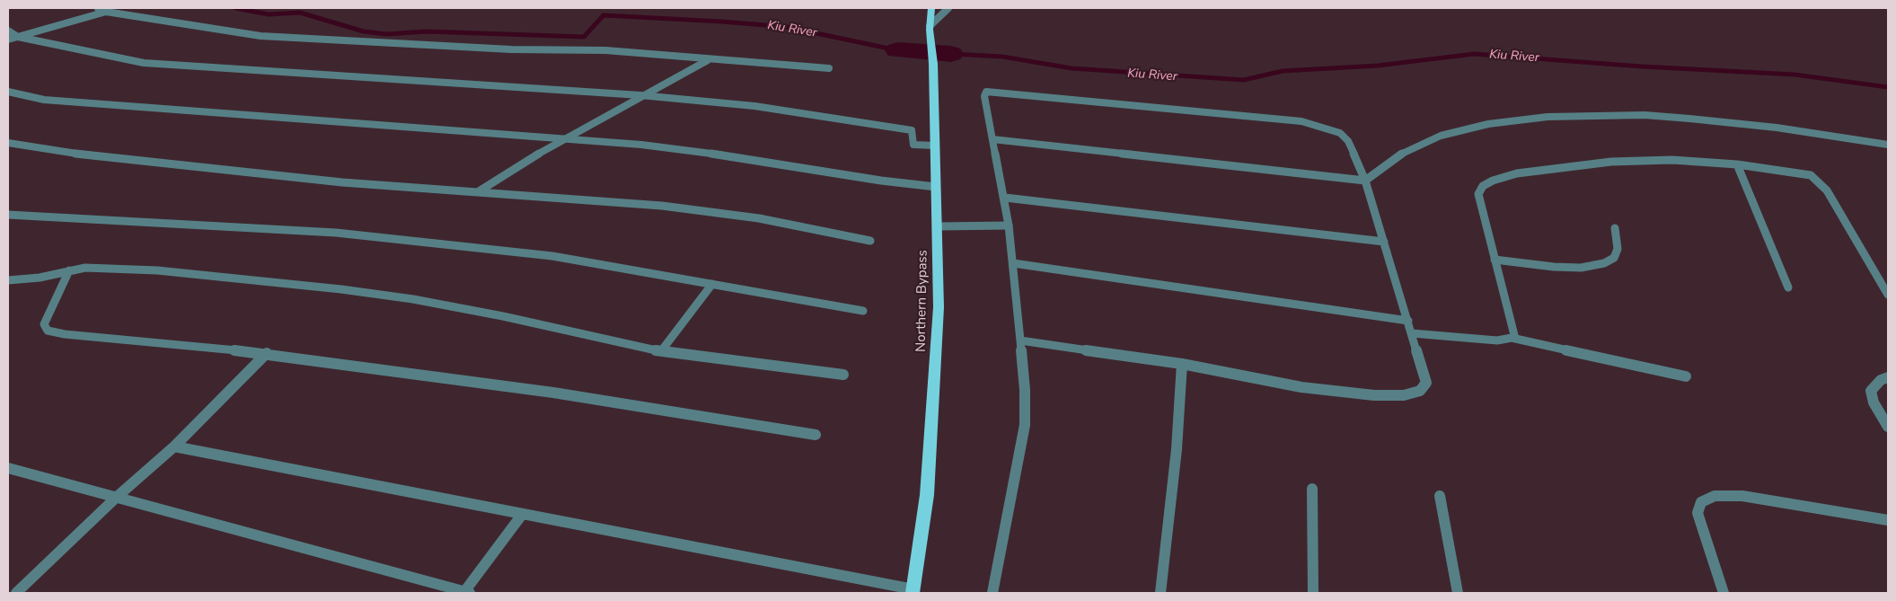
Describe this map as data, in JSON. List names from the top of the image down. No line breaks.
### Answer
{"streets":{"main road":["Northern Bypass"]},"water":["Kiu River"]}
